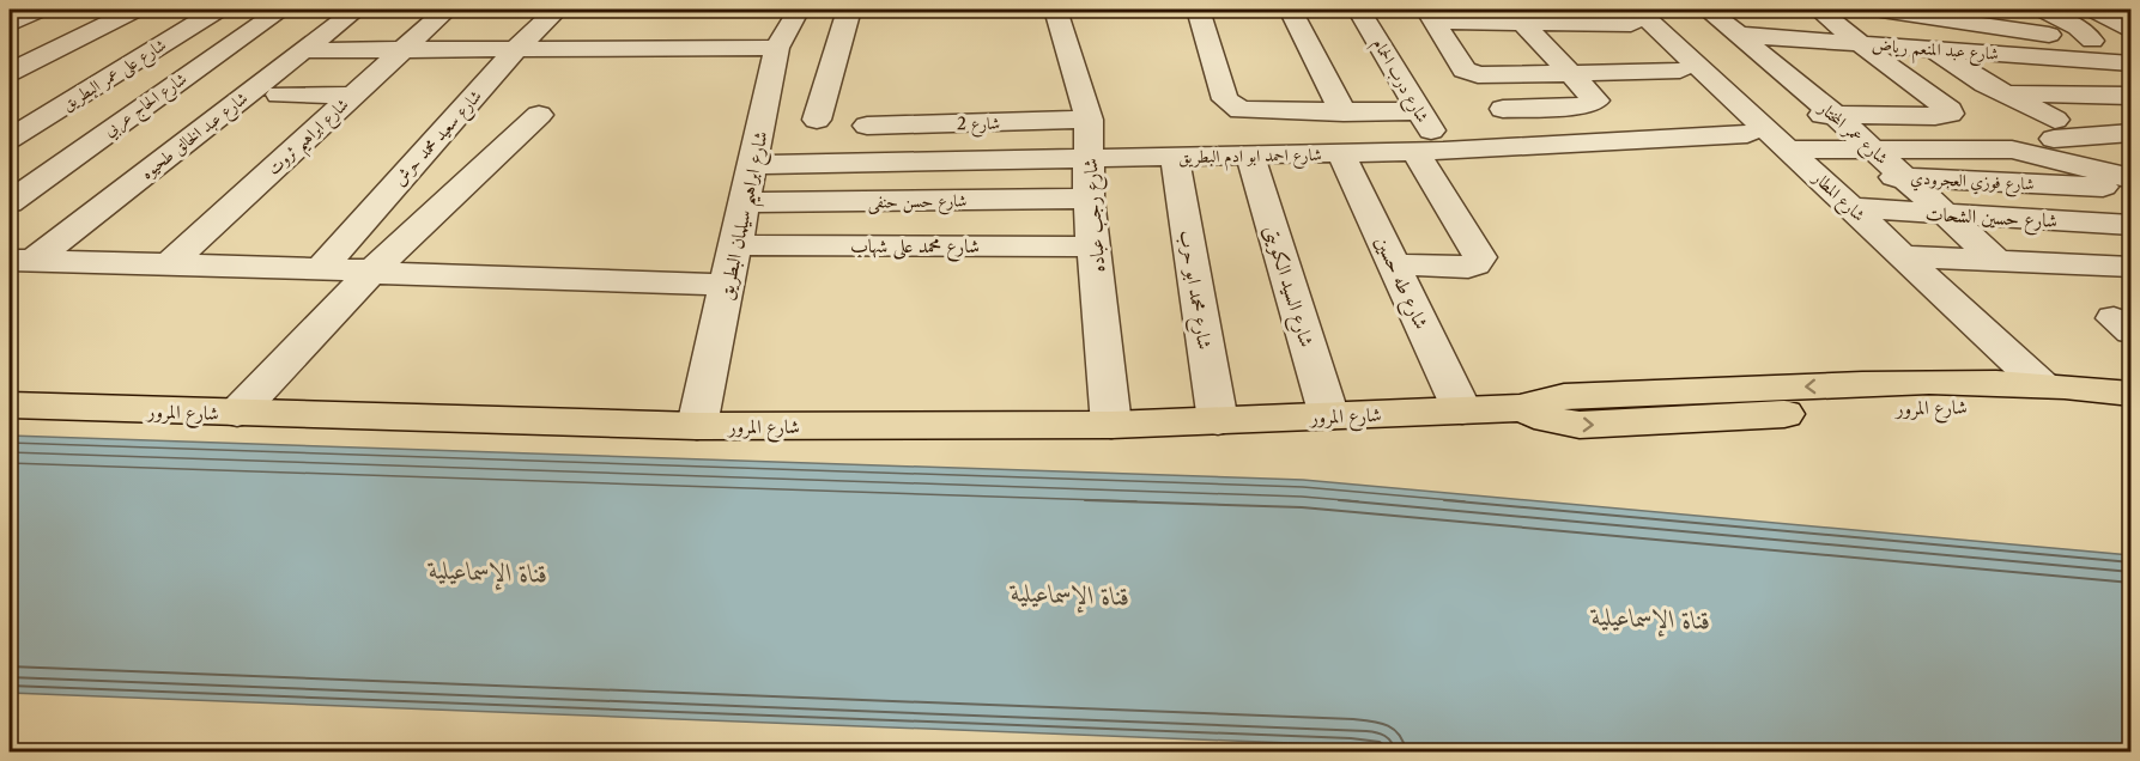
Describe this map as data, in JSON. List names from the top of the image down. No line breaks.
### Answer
{"streets":{"main road":["شارع المرور"],"street":["شارع عبد المنعم رياض","شارع على عمر البطريق","شارع درب الحمام","شارع الحاج عربي","شارع 2","شارع عمر المختار","شارع عبد الخالق طحيوه","شارع ابراهيم ثروت","شارع سعيد محمد حرش","شارع احمد ابو ادم البطريق","شارع فوزي العجرودي","شارع المطار","شارع حسن حنفى","شارع ابراهيم سيلمان البطريق","شارع رجب عباده","شارع حسين الشحات","شارع محمد على شهاب","شارع طه حسين","شارع السيد الكويتى","شارع محمد ابو حرب"]},"crossings":[["شارع عبد المنعم رياض","شارع عمر المختار"],["شارع عبد المنعم رياض","شارع احمد ابو ادم البطريق"],["شارع عبد المنعم رياض","شارع المطار"],["شارع درب الحمام","شارع احمد ابو ادم البطريق"],["شارع درب الحمام","شارع طه حسين"],["شارع 2","شارع رجب عباده"],["شارع عمر المختار","شارع احمد ابو ادم البطريق"],["شارع عمر المختار","شارع فوزي العجرودي"],["شارع عمر المختار","شارع حسين الشحات"],["شارع احمد ابو ادم البطريق","شارع المطار"],["شارع احمد ابو ادم البطريق","شارع ابراهيم سيلمان البطريق"],["شارع احمد ابو ادم البطريق","شارع رجب عباده"],["شارع احمد ابو ادم البطريق","شارع طه حسين"],["شارع احمد ابو ادم البطريق","شارع السيد الكويتى"],["شارع احمد ابو ادم البطريق","شارع محمد ابو حرب"],["شارع فوزي العجرودي","شارع المطار"],["شارع المطار","شارع حسين الشحات"],["شارع المطار","شارع المرور"],["شارع حسن حنفى","شارع ابراهيم سيلمان البطريق"],["شارع حسن حنفى","شارع رجب عباده"],["شارع ابراهيم سيلمان البطريق","شارع محمد على شهاب"],["شارع ابراهيم سيلمان البطريق","شارع المرور"],["شارع رجب عباده","شارع محمد على شهاب"],["شارع رجب عباده","شارع المرور"],["شارع طه حسين","شارع المرور"],["شارع السيد الكويتى","شارع المرور"],["شارع محمد ابو حرب","شارع المرور"]],"water":["قناة الإسماعيلية"]}
